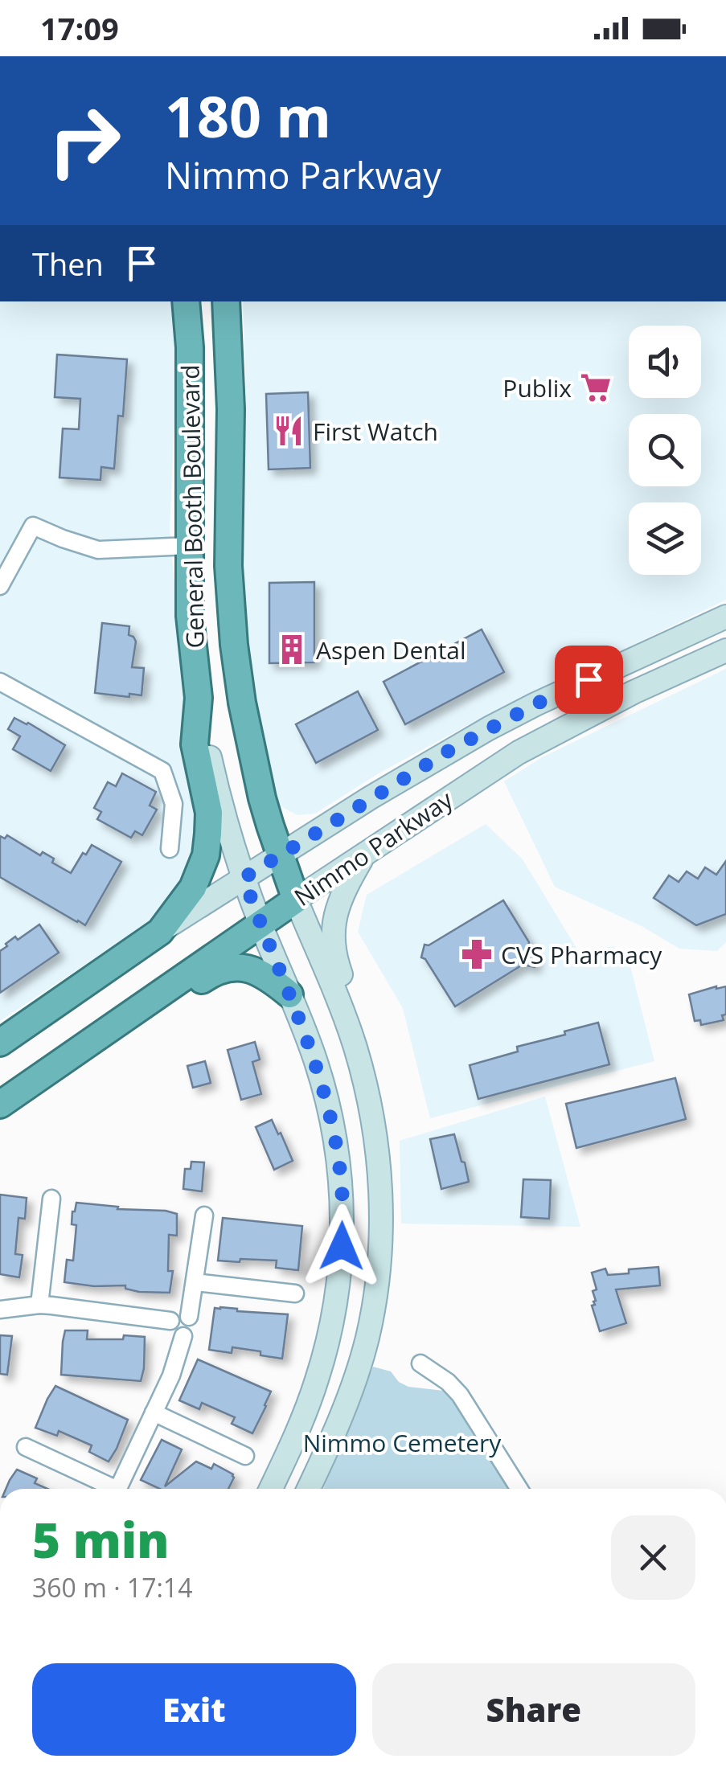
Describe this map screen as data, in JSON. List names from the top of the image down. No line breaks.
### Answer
{"streets":{"highway":["General Booth Boulevard","Nimmo Parkway"]},"crossings":[["General Booth Boulevard","Nimmo Parkway"]],"parks":["Nimmo Cemetery"],"places":{"supermarket":["Publix"],"restaurant":["First Watch"],"building":["Aspen Dental"],"pharmacy":["CVS Pharmacy"]},"page":{"status":"17:09","turn":["180 m","Nimmo Parkway"],"then":"Then","heading":["5 min","360 m · 17:14"],"buttons":["Exit","Share"]}}
